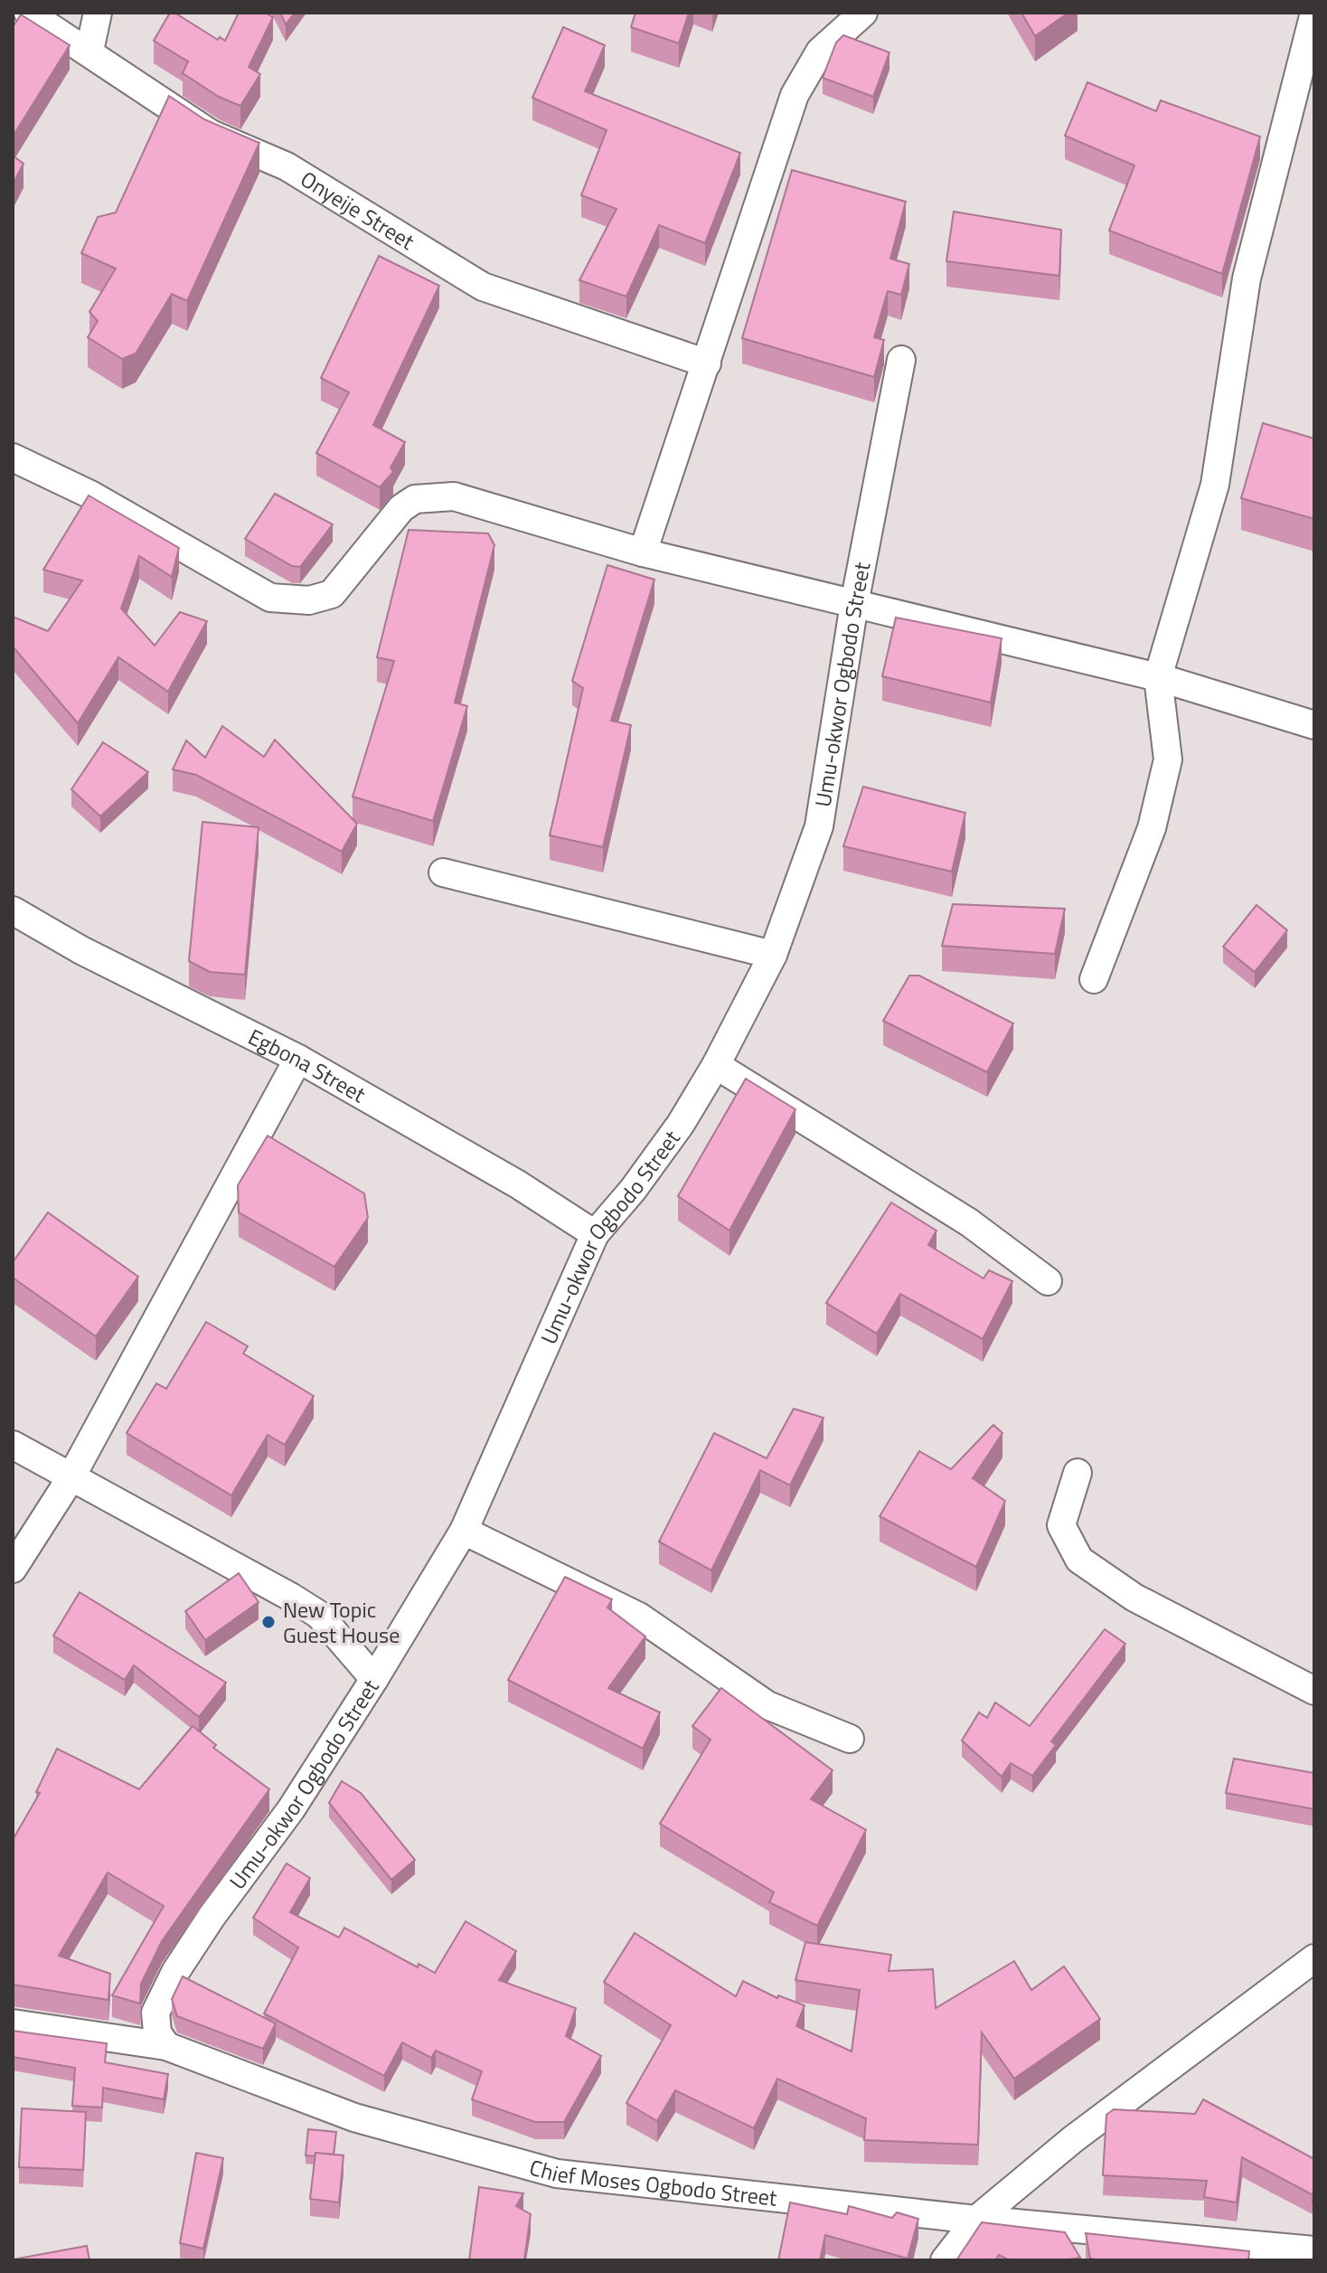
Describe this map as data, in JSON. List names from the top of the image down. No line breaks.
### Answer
{"streets":{"street":["Onyeije Street","Umu-okwor Ogbodo Street","Egbona Street","Chief Moses Ogbodo Street"]},"crossings":[["Umu-okwor Ogbodo Street","Egbona Street"],["Umu-okwor Ogbodo Street","Chief Moses Ogbodo Street"]],"places":["New Topic Guest House"]}
